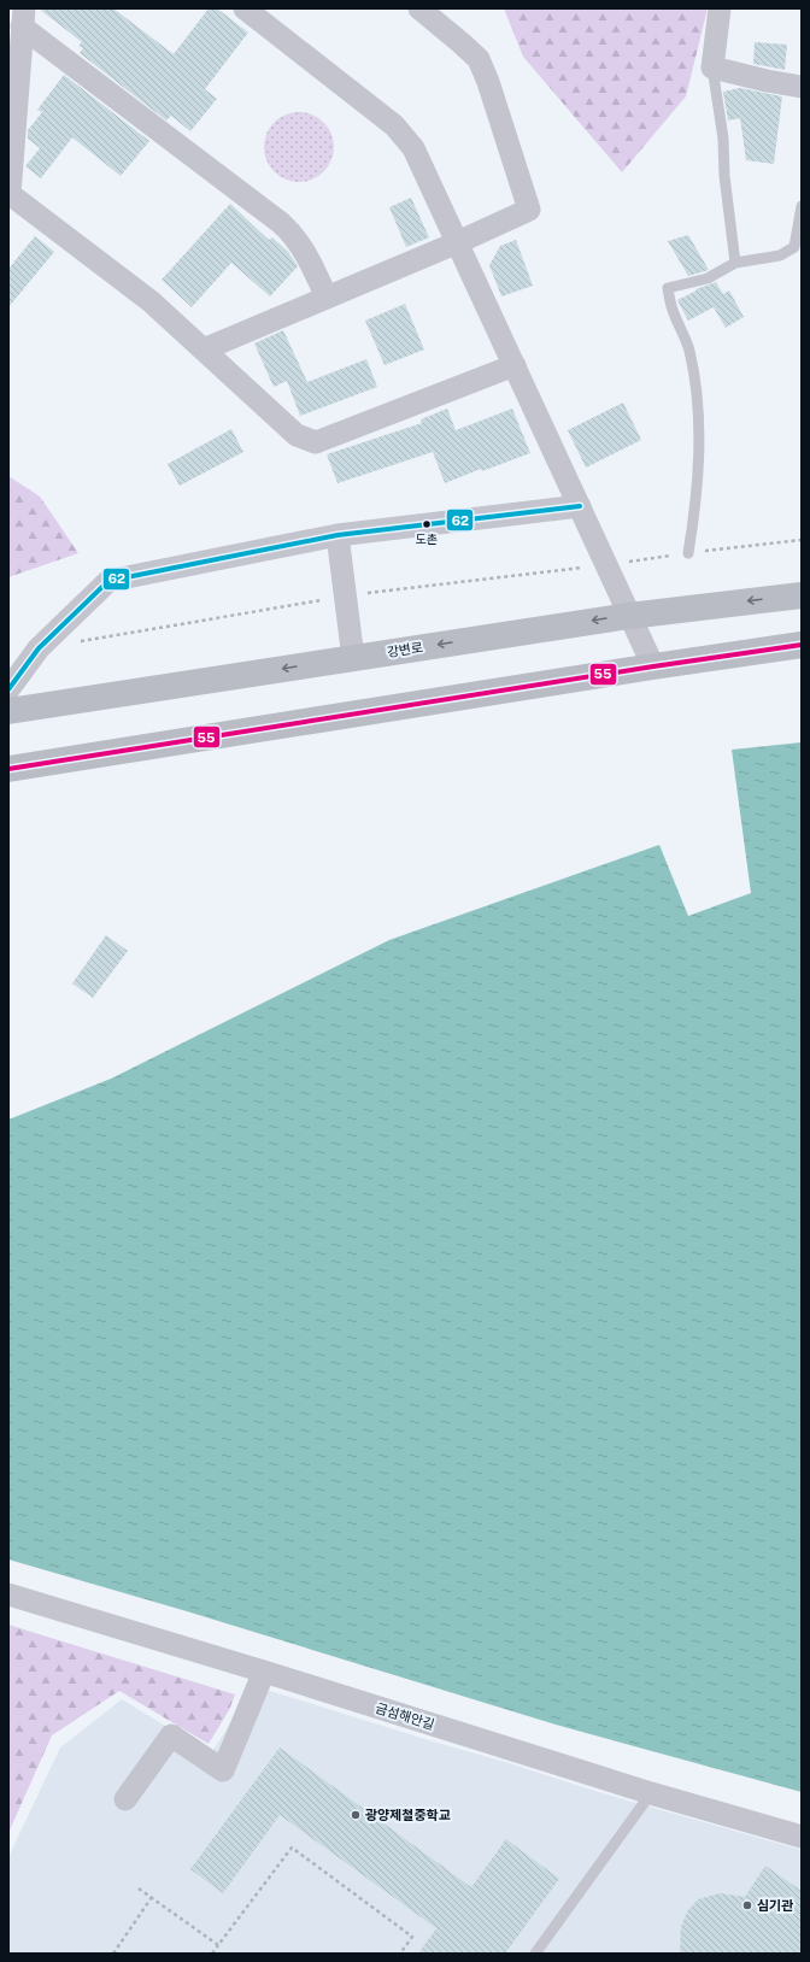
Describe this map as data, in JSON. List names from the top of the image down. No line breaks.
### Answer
{"streets":{"main road":["강변로"],"street":["금섬해안길"]},"places":["도촌","광양제철중학교","심기관"],"lines":["transit line 62","transit line 55"]}
